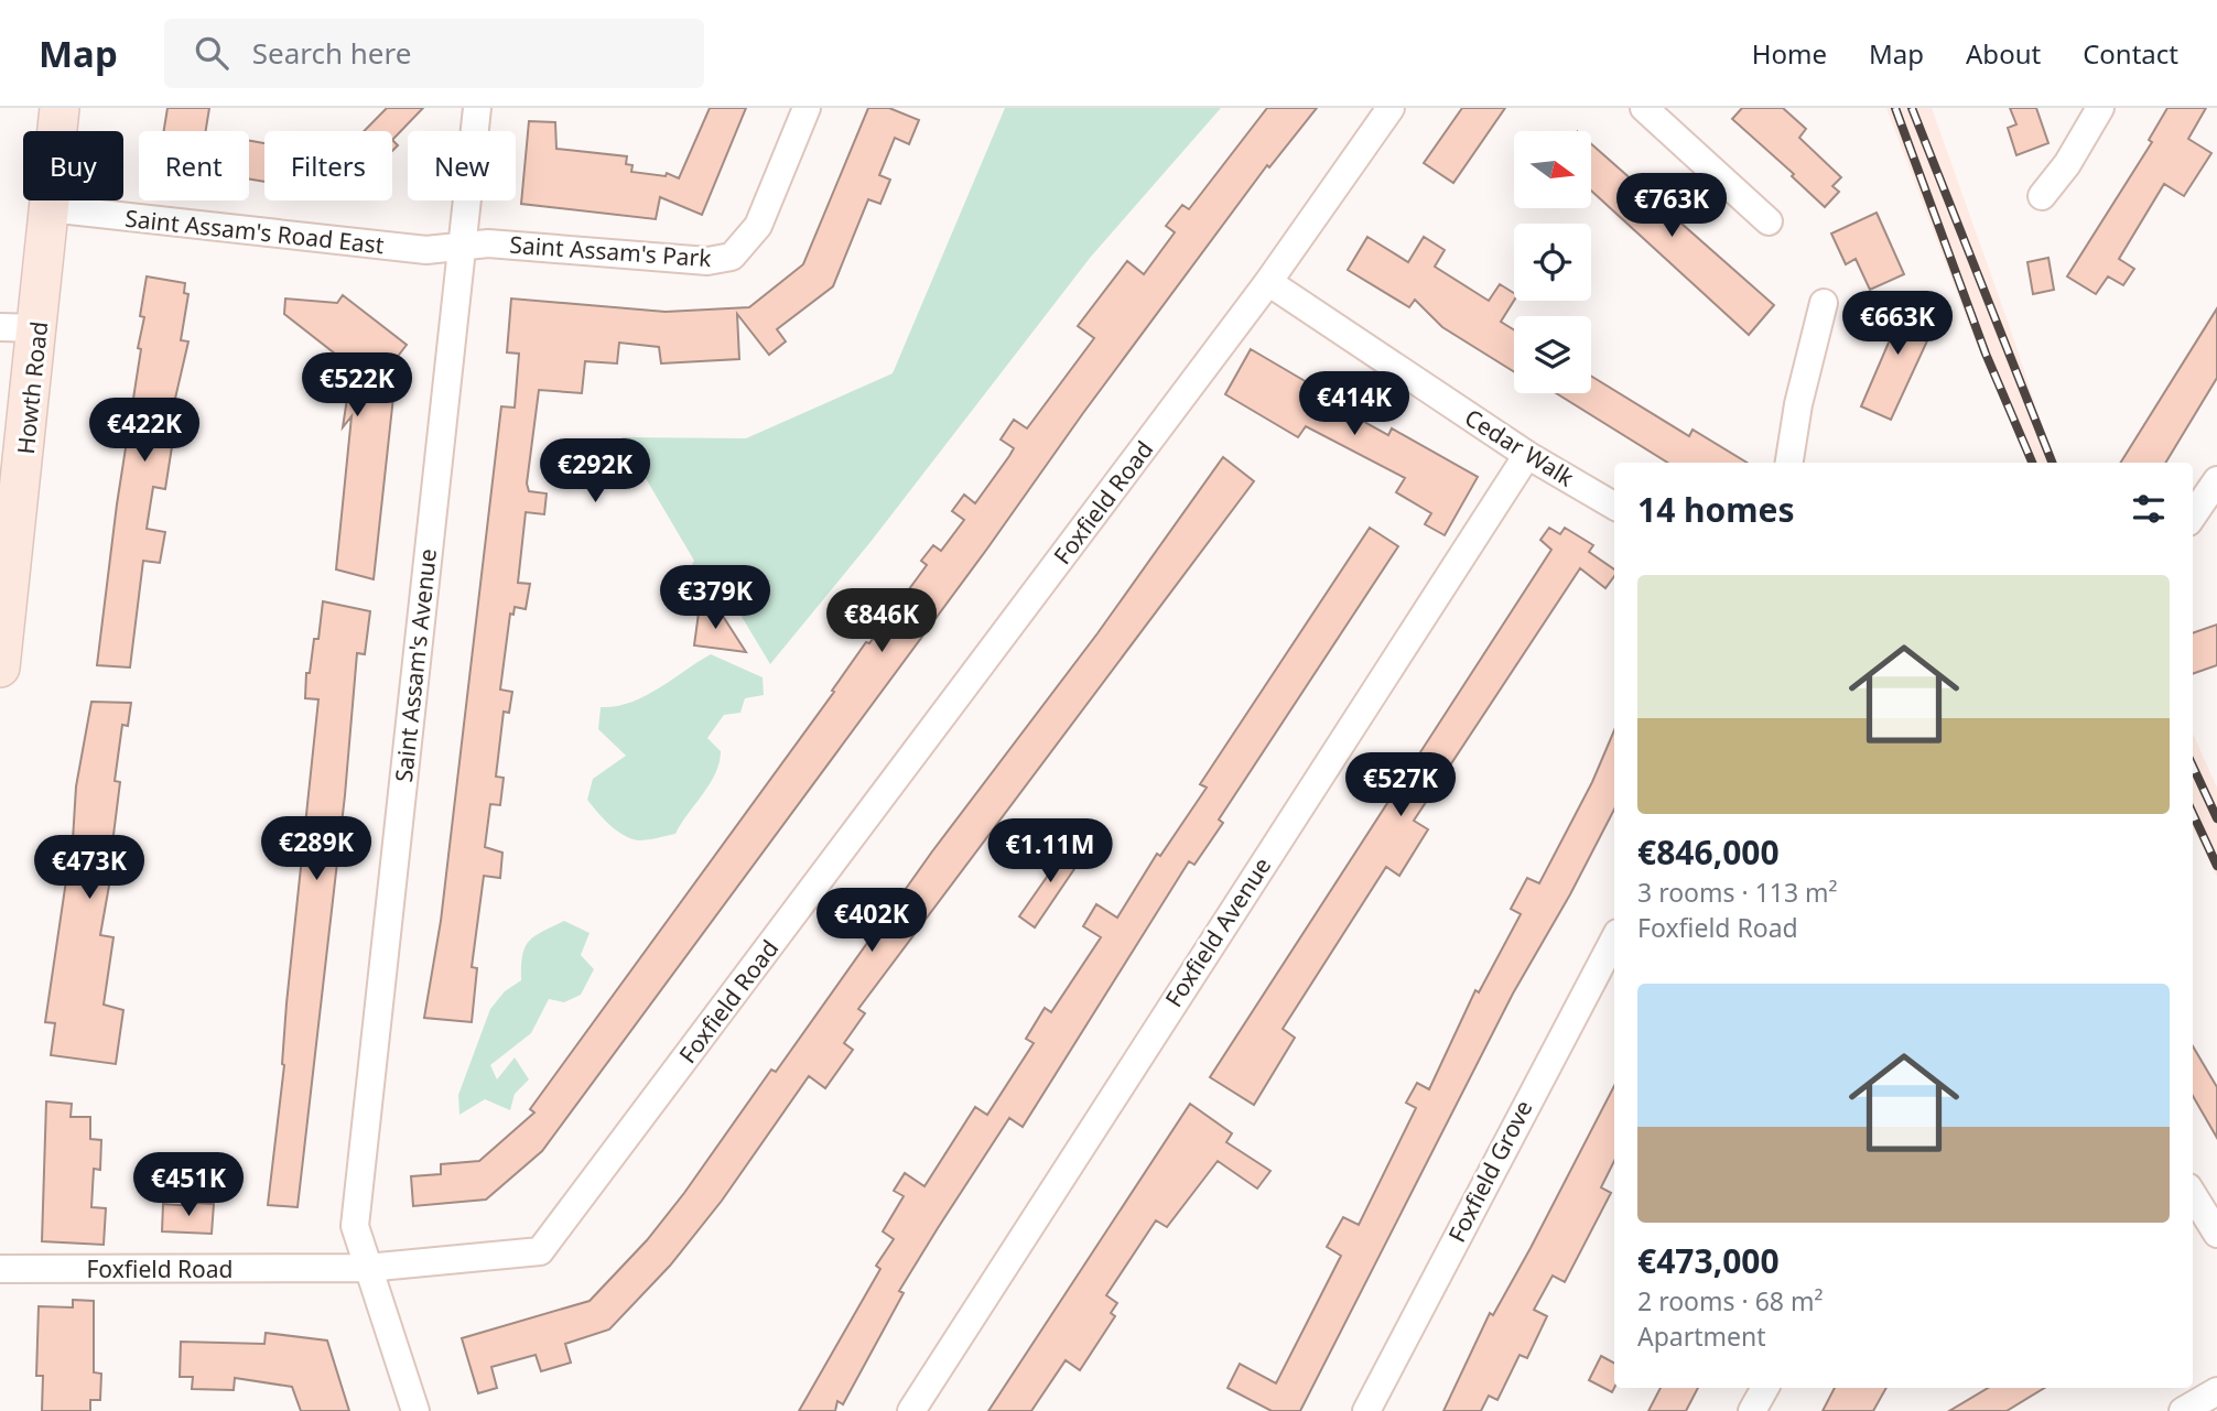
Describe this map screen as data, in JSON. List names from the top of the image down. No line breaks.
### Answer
{"streets":{"main road":["Howth Road"],"street":["Saint Assam's Road East","Saint Assam's Park","Cedar Walk","Foxfield Road","Saint Assam's Avenue","Foxfield Avenue","Foxfield Grove"]},"crossings":[["Saint Assam's Road East","Saint Assam's Park"],["Saint Assam's Road East","Howth Road"],["Saint Assam's Road East","Saint Assam's Avenue"],["Saint Assam's Park","Saint Assam's Avenue"],["Cedar Walk","Foxfield Road"],["Cedar Walk","Foxfield Avenue"],["Foxfield Road","Saint Assam's Avenue"]],"north":"right","page":{"header":"Map","search":"Search here","nav":["Home","Map","About","Contact"],"chip":["Buy","Rent","Filters","New"],"price":["€763K","€663K","€522K","€414K","€422K","€292K","€379K","€846K","€527K","€289K","€1.11M","€473K","€402K","€451K"],"heading":"14 homes","list":[{"name":"€846,000","note":"3 rooms · 113 m² · Foxfield Road"},{"name":"€473,000","note":"2 rooms · 68 m² · Apartment"}]}}
